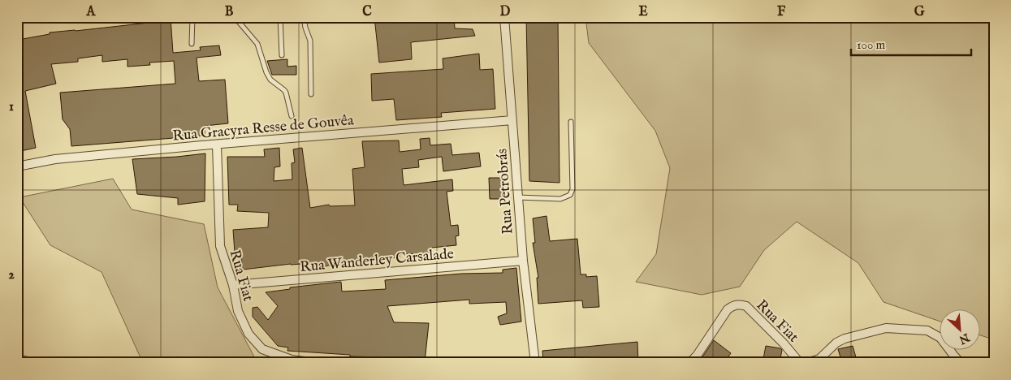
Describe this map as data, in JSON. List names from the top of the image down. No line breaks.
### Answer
{"streets":{"street":["Rua Gracyra Resse de Gouvêa","Rua Petrobrás","Rua Wanderley Carsalade","Rua Fiat"]},"crossings":[["Rua Gracyra Resse de Gouvêa","Rua Petrobrás"],["Rua Gracyra Resse de Gouvêa","Rua Fiat"],["Rua Petrobrás","Rua Wanderley Carsalade"],["Rua Wanderley Carsalade","Rua Fiat"]],"scale_bar":"100 m","north":"bottom right","grid":{"columns":["A","B","C","D","E","F","G"],"rows":["1","2"]}}
